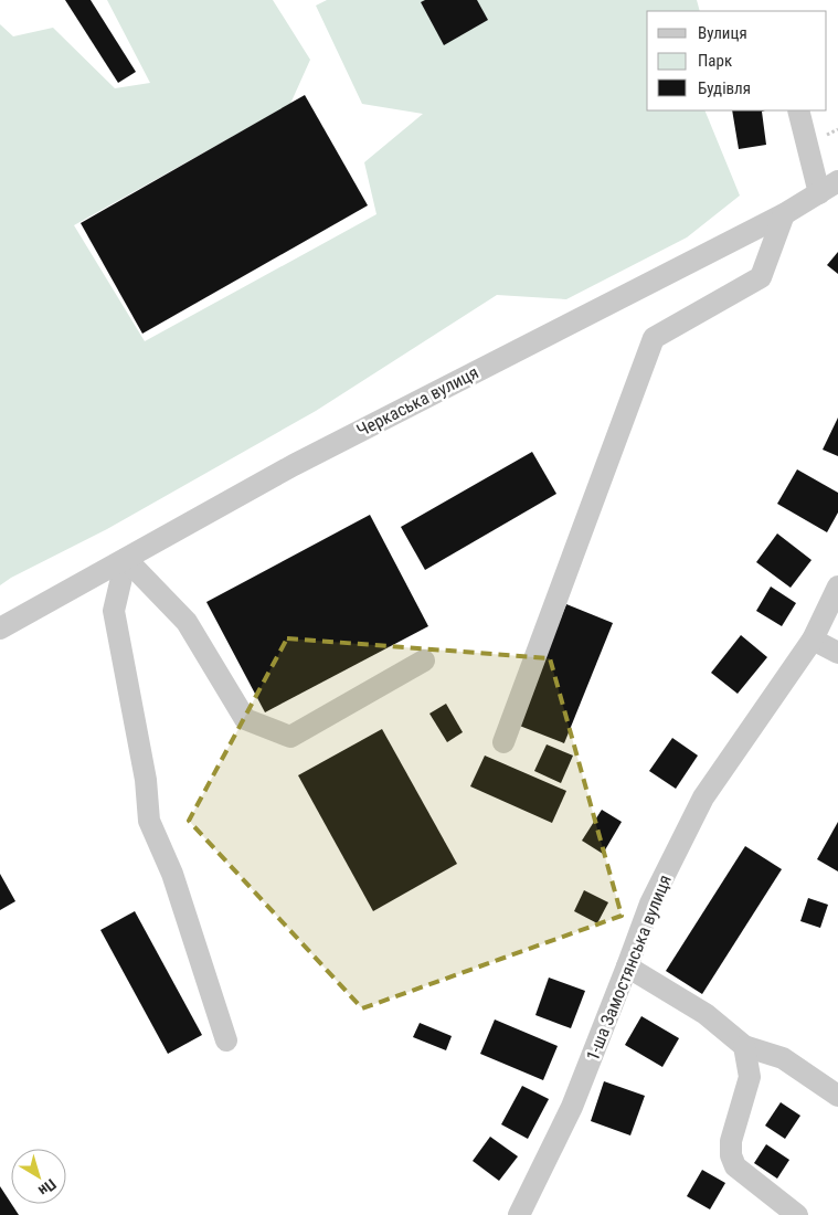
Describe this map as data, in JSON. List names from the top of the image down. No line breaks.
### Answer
{"streets":{"street":["Черкаська вулиця","1-ша Замостянська вулиця"]},"legend":["Вулиця","Парк","Будівля"],"north":"bottom right"}
